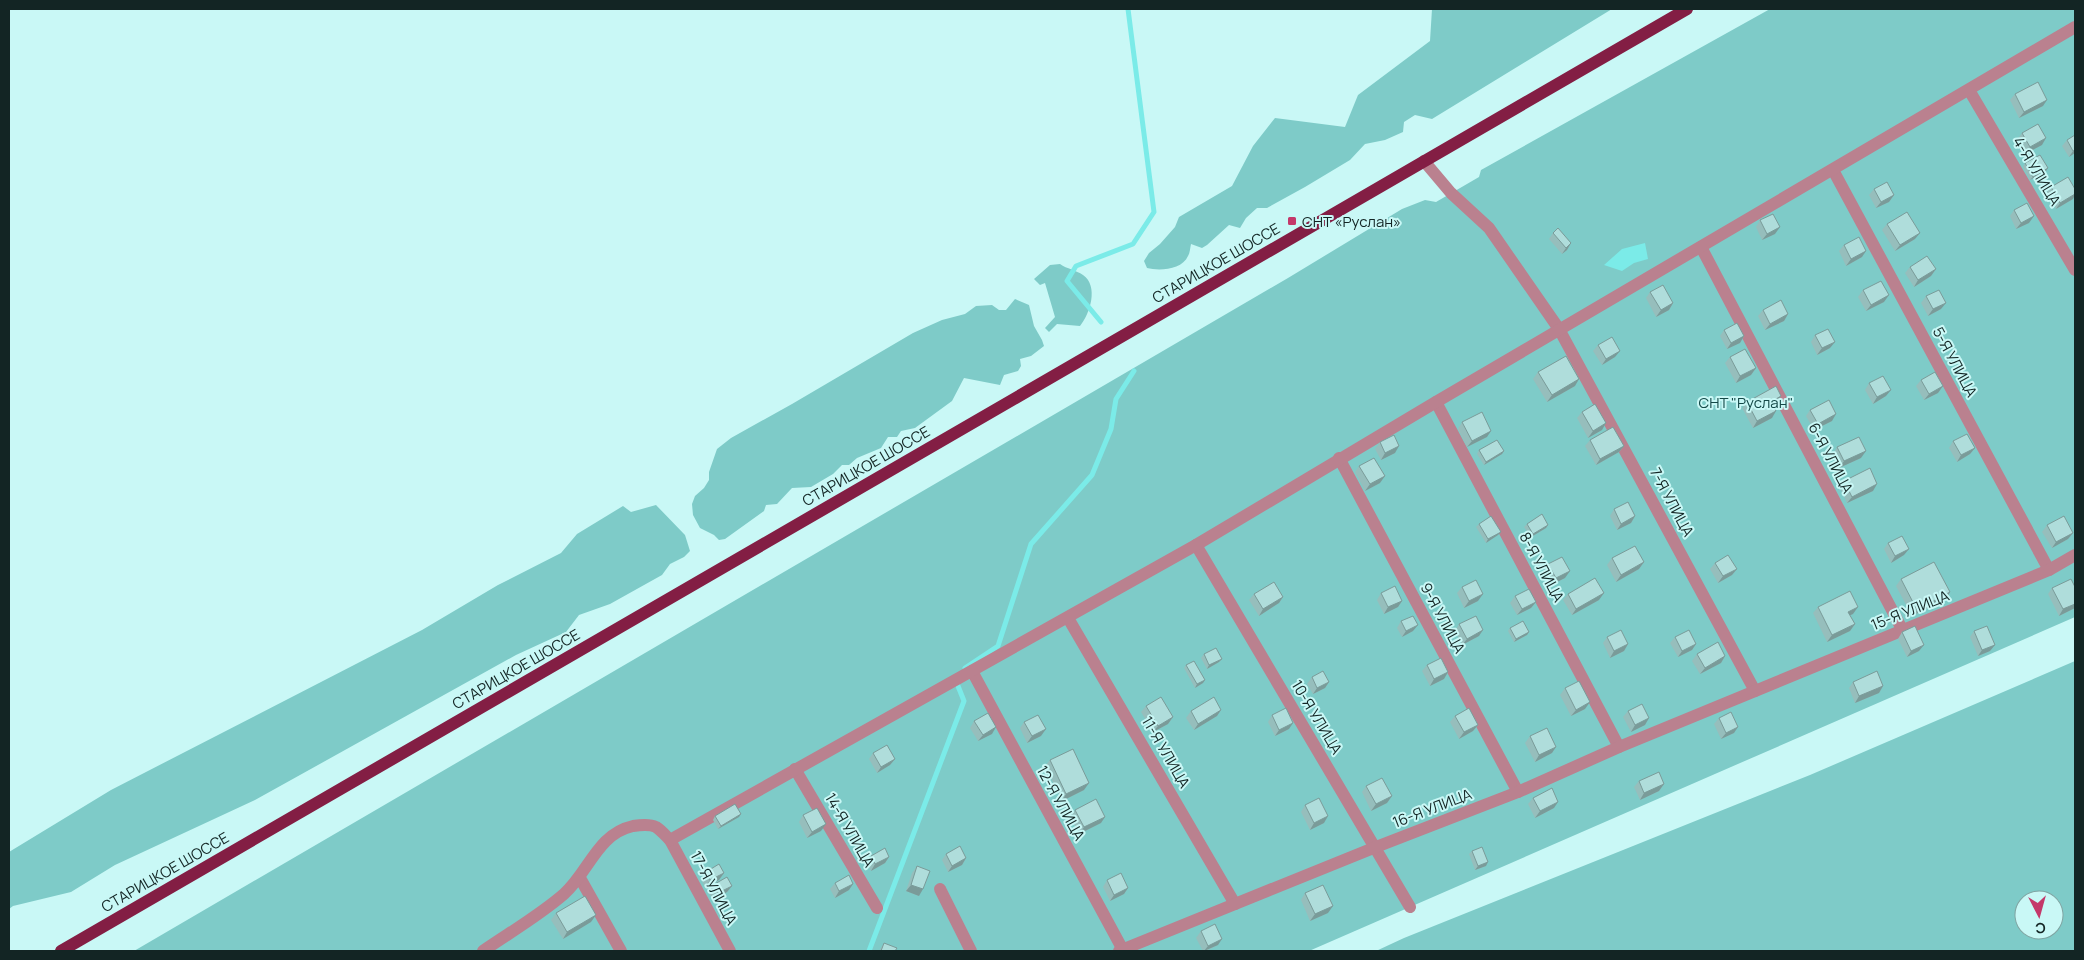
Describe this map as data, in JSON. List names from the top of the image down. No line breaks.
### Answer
{"streets":{"main road":["СТАРИЦКОЕ ШОССЕ"],"street":["4-Я УЛИЦА","5-Я УЛИЦА","6-Я УЛИЦА","7-Я УЛИЦА","8-Я УЛИЦА","15-Я УЛИЦА","9-Я УЛИЦА","10-Я УЛИЦА","11-Я УЛИЦА","12-Я УЛИЦА","16-Я УЛИЦА","14-Я УЛИЦА","17-Я УЛИЦА"]},"crossings":[["СТАРИЦКОЕ ШОССЕ","7-Я УЛИЦА"],["5-Я УЛИЦА","15-Я УЛИЦА"],["6-Я УЛИЦА","15-Я УЛИЦА"],["7-Я УЛИЦА","15-Я УЛИЦА"],["7-Я УЛИЦА","16-Я УЛИЦА"],["8-Я УЛИЦА","16-Я УЛИЦА"],["15-Я УЛИЦА","16-Я УЛИЦА"],["9-Я УЛИЦА","16-Я УЛИЦА"],["10-Я УЛИЦА","16-Я УЛИЦА"],["11-Я УЛИЦА","16-Я УЛИЦА"],["12-Я УЛИЦА","16-Я УЛИЦА"]],"parks":["СНТ \"Руслан\""],"places":{"transit":["СНТ «Руслан»"]},"north":"bottom"}
